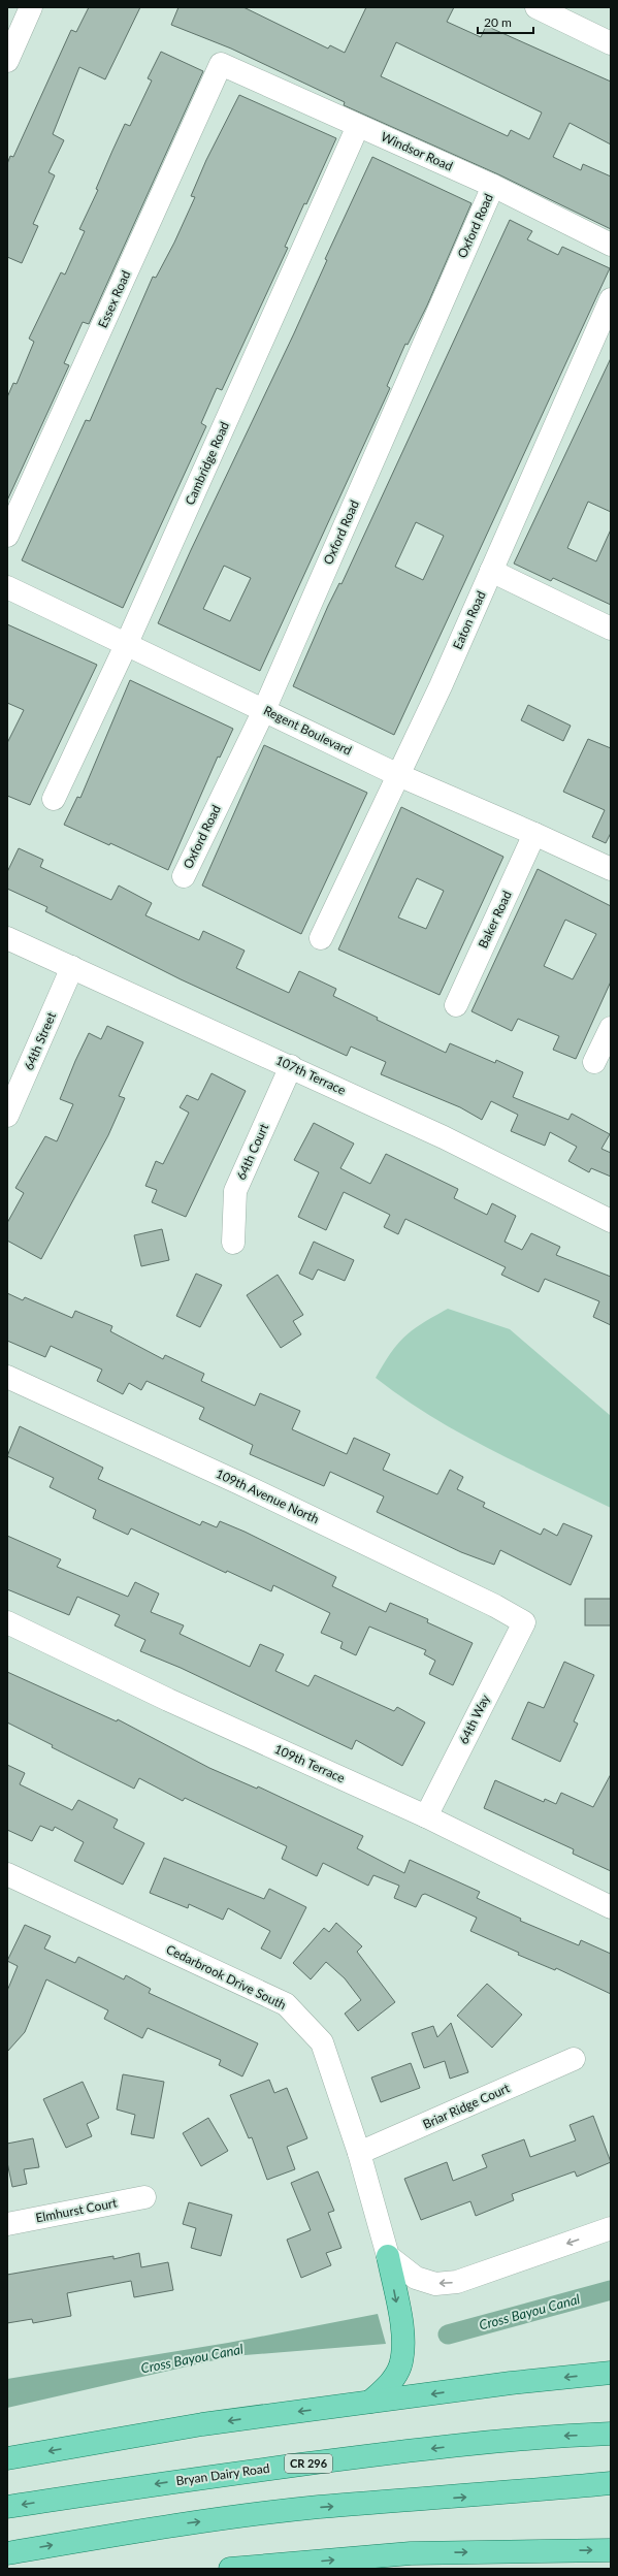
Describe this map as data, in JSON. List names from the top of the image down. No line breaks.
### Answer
{"streets":{"main road":["CR 296","Bryan Dairy Road"],"street":["Windsor Road","Oxford Road","Essex Road","Cambridge Road","Eaton Road","Regent Boulevard","Baker Road","64th Street","107th Terrace","64th Court","109th Avenue North","64th Way","109th Terrace","Cedarbrook Drive South","Briar Ridge Court","Elmhurst Court"]},"crossings":[["Windsor Road","Oxford Road"],["Windsor Road","Essex Road"],["Windsor Road","Cambridge Road"],["Oxford Road","Regent Boulevard"],["Cambridge Road","Regent Boulevard"],["Eaton Road","Regent Boulevard"],["Regent Boulevard","Baker Road"],["64th Street","107th Terrace"],["107th Terrace","64th Court"],["109th Avenue North","64th Way"],["64th Way","109th Terrace"],["Cedarbrook Drive South","Briar Ridge Court"]],"water":["Cross Bayou Canal"],"scale_bar":"20 m"}
